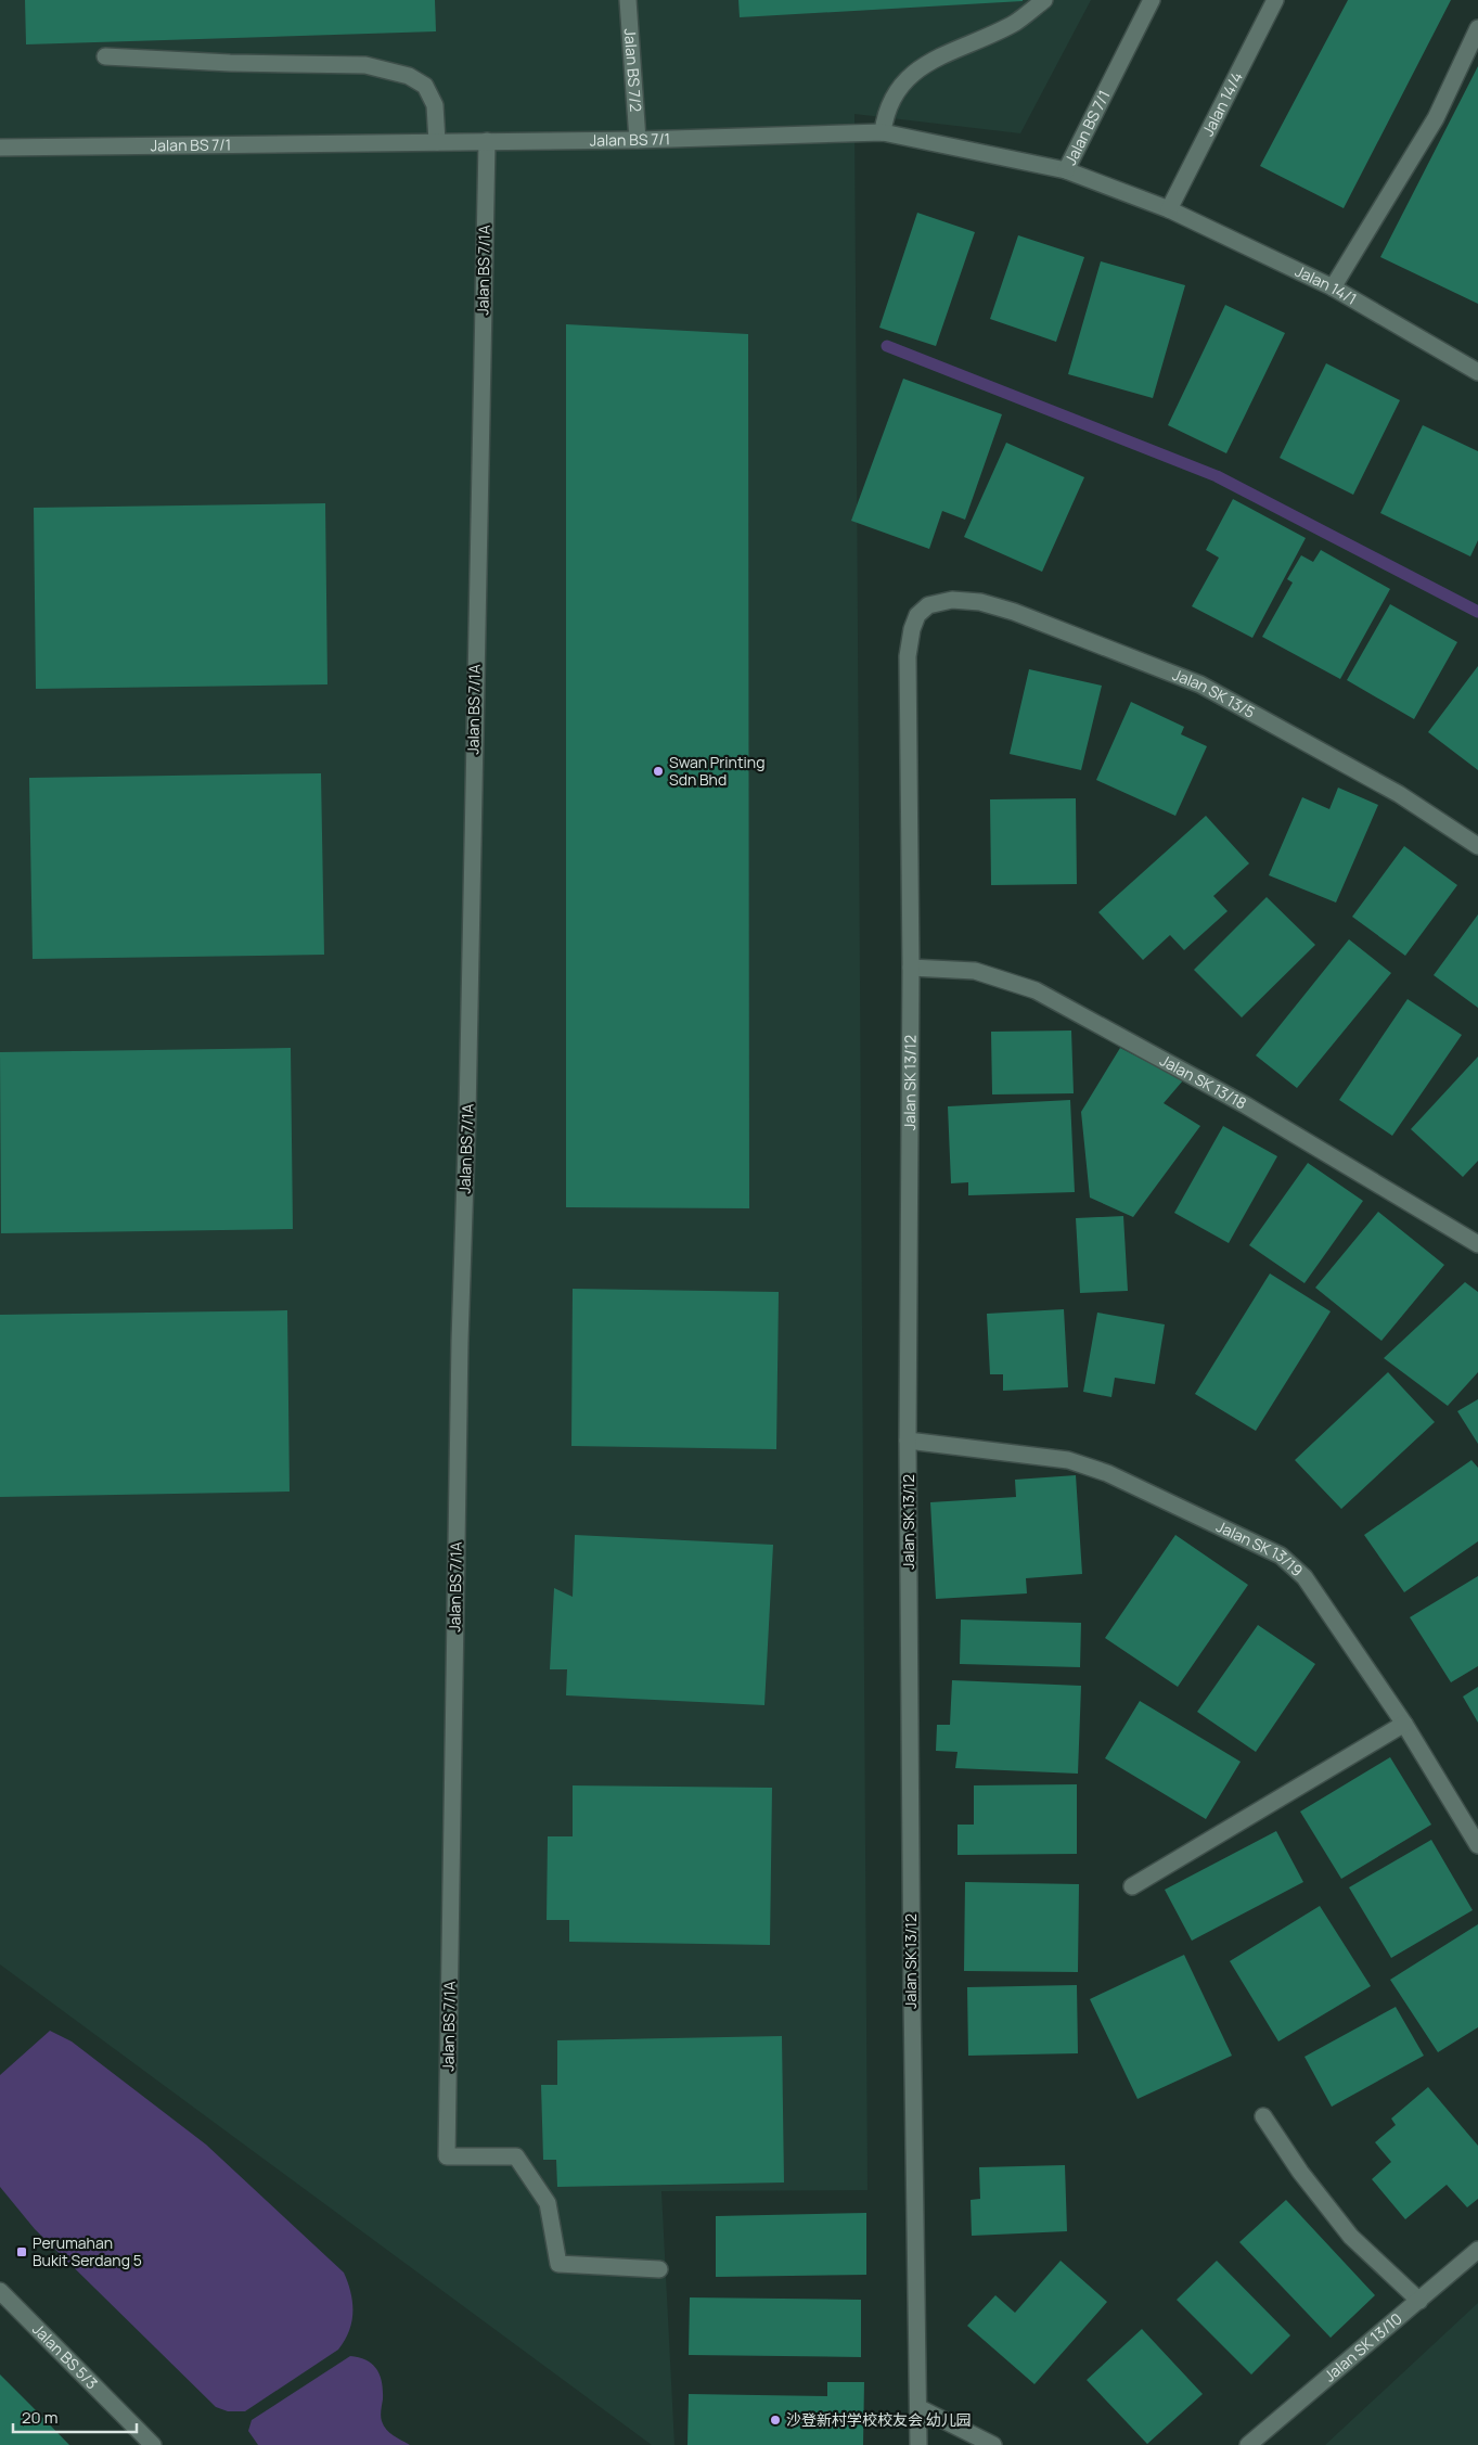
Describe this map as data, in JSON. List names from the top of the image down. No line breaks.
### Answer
{"streets":{"street":["Jalan BS 7/2","Jalan 14/4","Jalan BS 7/1","Jalan BS 7/1A","Jalan 14/1","Jalan SK 13/5","Jalan SK 13/12","Jalan SK 13/18","Jalan SK 13/19","Jalan SK 13/10","Jalan BS 5/3"]},"crossings":[["Jalan BS 7/2","Jalan BS 7/1"],["Jalan 14/4","Jalan 14/1"],["Jalan BS 7/1","Jalan BS 7/1A"],["Jalan BS 7/1","Jalan 14/1"],["Jalan SK 13/5","Jalan SK 13/12"],["Jalan SK 13/12","Jalan SK 13/18"],["Jalan SK 13/12","Jalan SK 13/19"]],"places":{"other":["Swan Printing Sdn Bhd","沙登新村学校校友会 幼儿园"],"transit":["Perumahan Bukit Serdang 5"]},"scale_bar":"20 m"}
